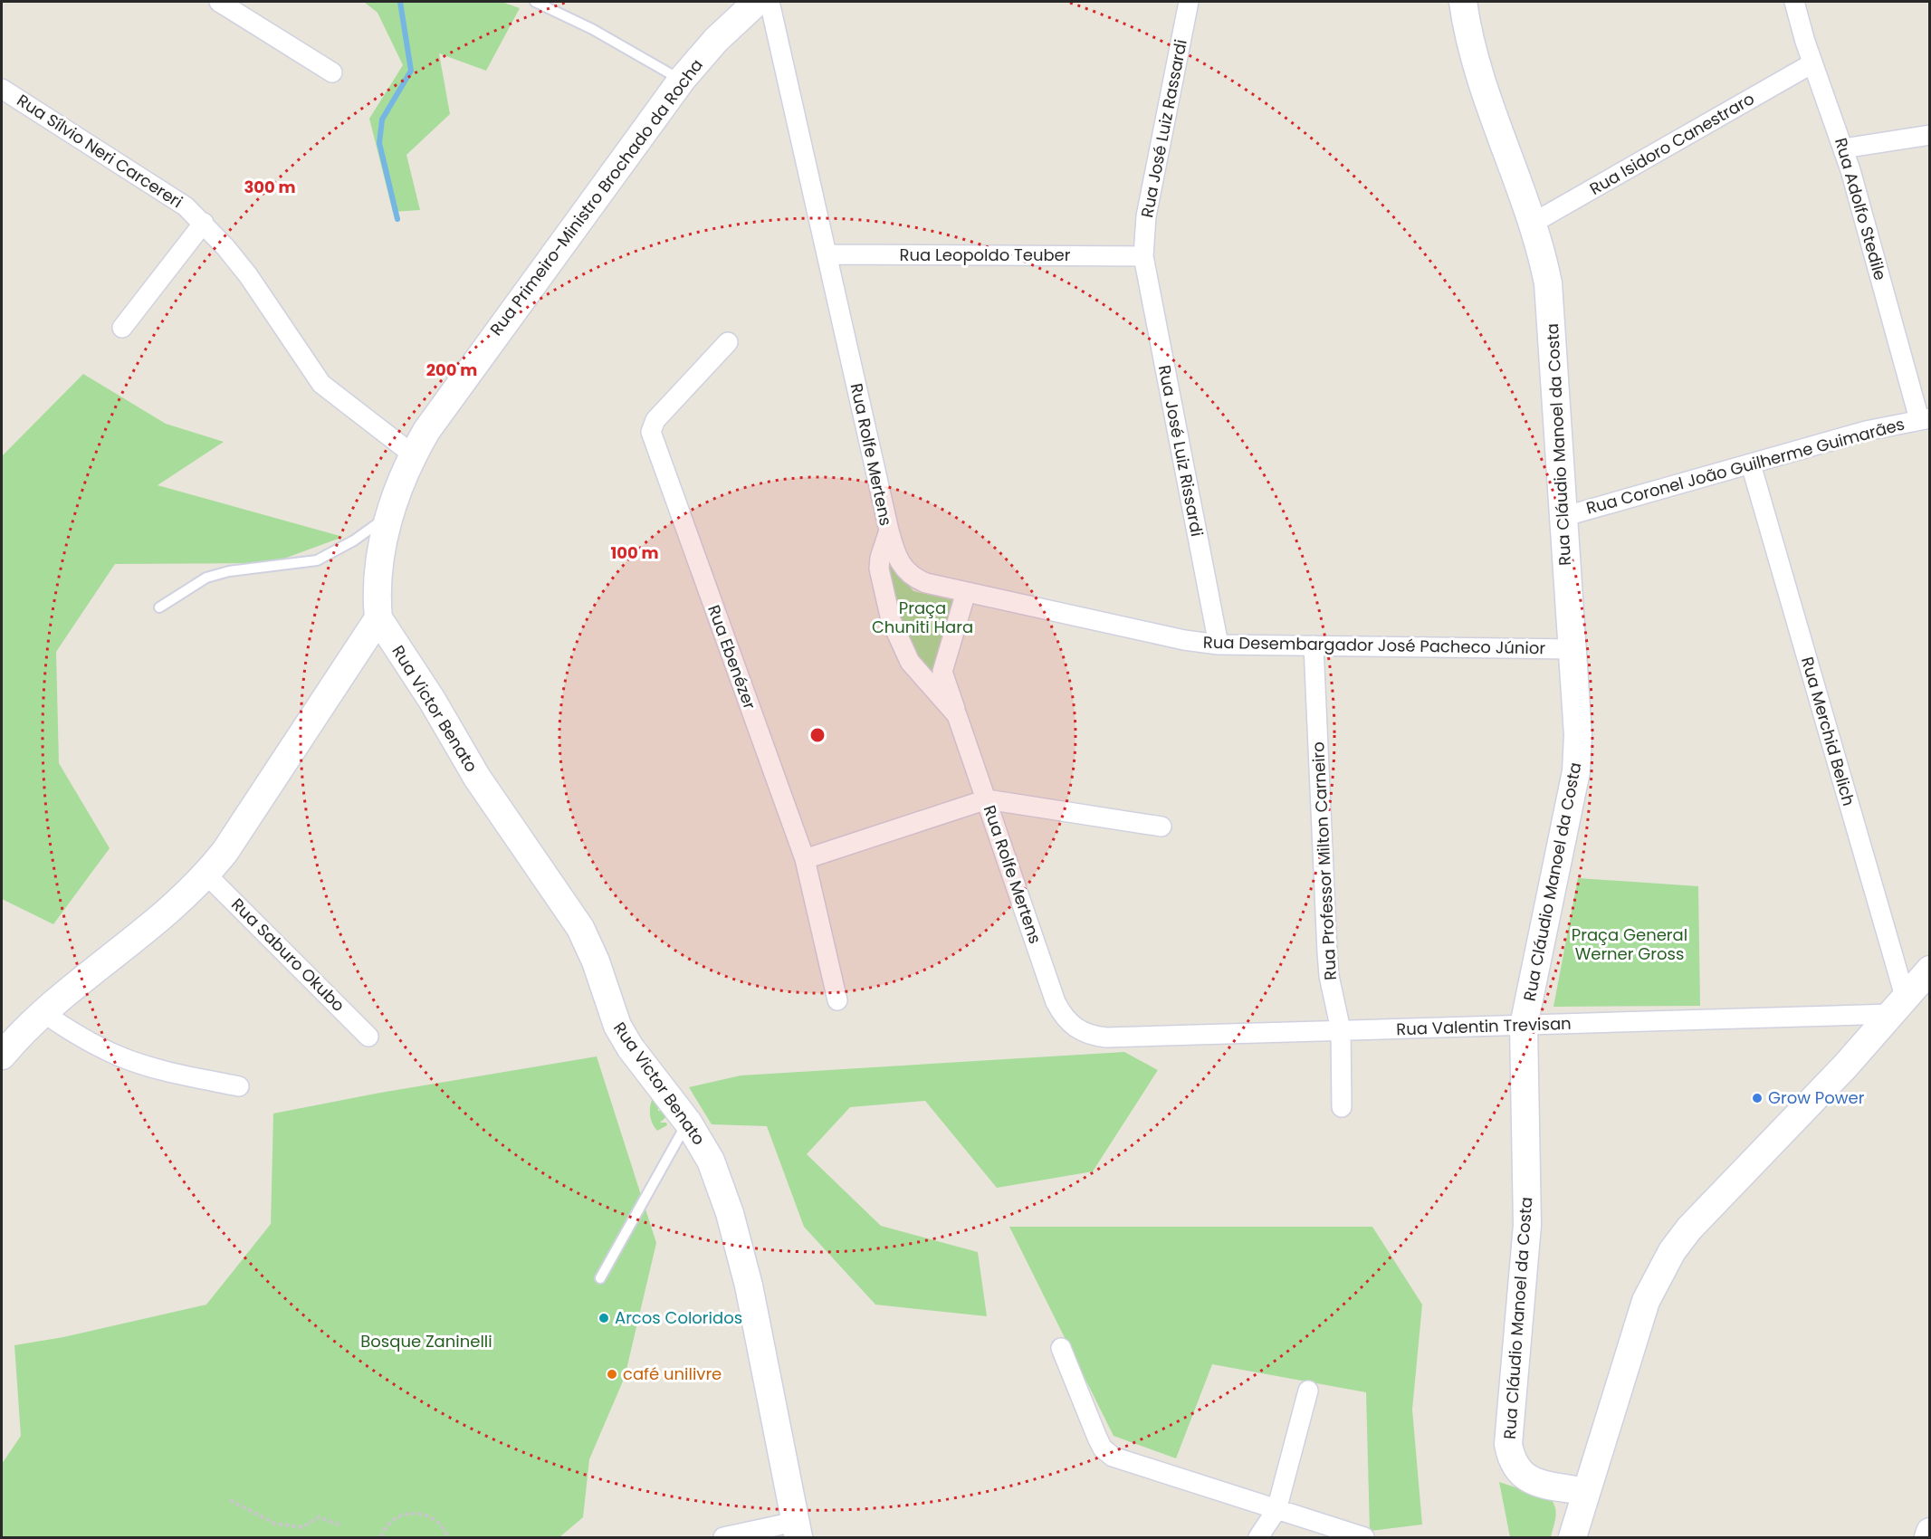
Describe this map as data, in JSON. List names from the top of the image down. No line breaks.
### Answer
{"streets":{"street":["Rua José Luiz Rassardi","Rua Isidoro Canestraro","Rua Sílvio Neri Carcereri","Rua Primeiro-Ministro Brochado da Rocha","Rua Adolfo Stedile","Rua Leopoldo Teuber","Rua Cláudio Manoel da Costa","Rua José Luiz Rissardi","Rua Rolfe Mertens","Rua Coronel João Guilherme Guimarães","Rua Desembargador José Pacheco Júnior","Rua Ebenézer","Rua Victor Benato","Rua Merchid Belich","Rua Professor Milton Carneiro","Rua Saburo Okubo","Rua Valentin Trevisan"]},"crossings":[["Rua José Luiz Rassardi","Rua Leopoldo Teuber"],["Rua José Luiz Rassardi","Rua José Luiz Rissardi"],["Rua Isidoro Canestraro","Rua Adolfo Stedile"],["Rua Isidoro Canestraro","Rua Cláudio Manoel da Costa"],["Rua Sílvio Neri Carcereri","Rua Primeiro-Ministro Brochado da Rocha"],["Rua Primeiro-Ministro Brochado da Rocha","Rua Victor Benato"],["Rua Adolfo Stedile","Rua Coronel João Guilherme Guimarães"],["Rua Leopoldo Teuber","Rua José Luiz Rissardi"],["Rua Leopoldo Teuber","Rua Rolfe Mertens"],["Rua Cláudio Manoel da Costa","Rua Coronel João Guilherme Guimarães"],["Rua Cláudio Manoel da Costa","Rua Desembargador José Pacheco Júnior"],["Rua Cláudio Manoel da Costa","Rua Valentin Trevisan"],["Rua José Luiz Rissardi","Rua Desembargador José Pacheco Júnior"],["Rua Rolfe Mertens","Rua Desembargador José Pacheco Júnior"],["Rua Rolfe Mertens","Rua Valentin Trevisan"],["Rua Coronel João Guilherme Guimarães","Rua Merchid Belich"],["Rua Desembargador José Pacheco Júnior","Rua Professor Milton Carneiro"],["Rua Merchid Belich","Rua Valentin Trevisan"],["Rua Professor Milton Carneiro","Rua Valentin Trevisan"]],"parks":["Praça Chuniti Hara","Praça General Werner Gross","Bosque Zaninelli"],"places":["Grow Power","Arcos Coloridos","café unilivre"],"rings":["300 m","200 m","100 m"]}
